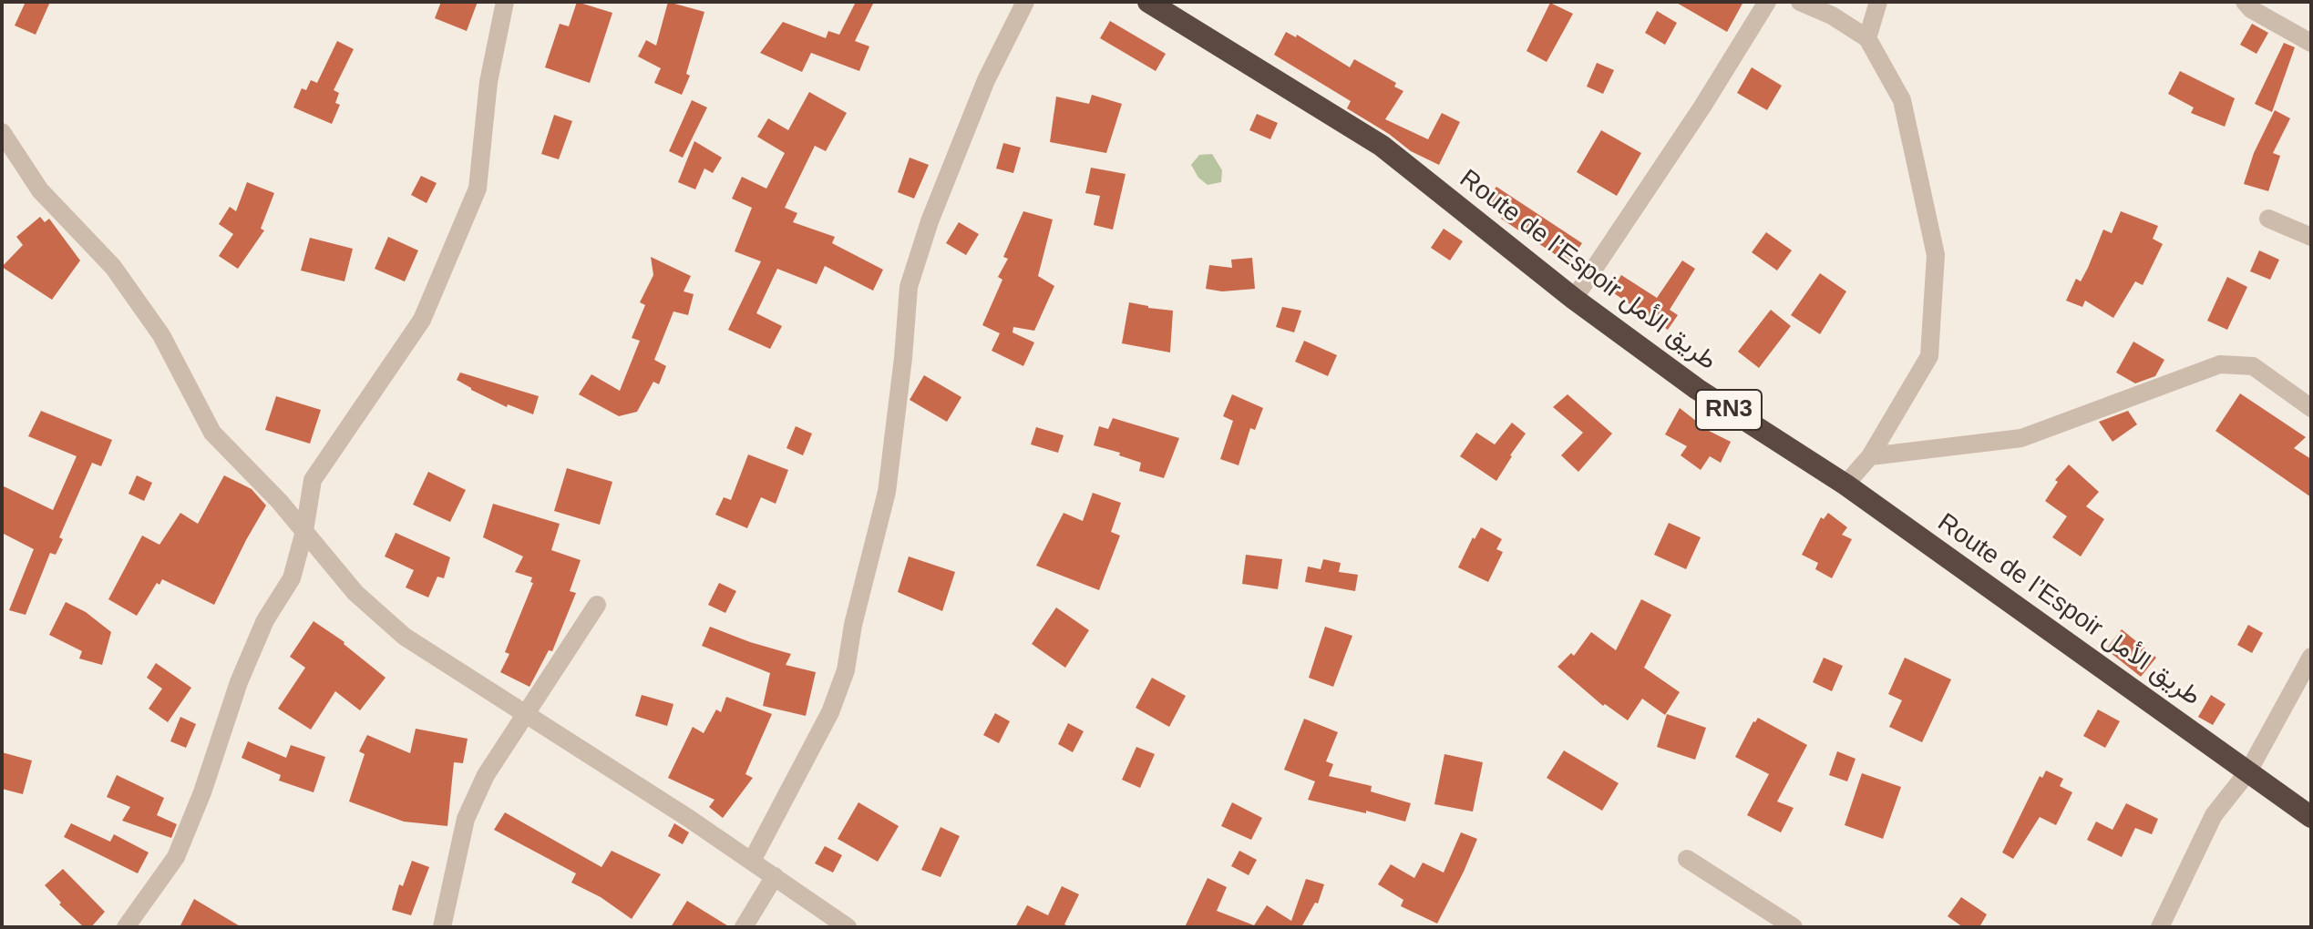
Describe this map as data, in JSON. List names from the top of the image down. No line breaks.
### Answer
{"streets":{"highway":["Route de l’Espoir طريق الأمل","RN3"]}}
